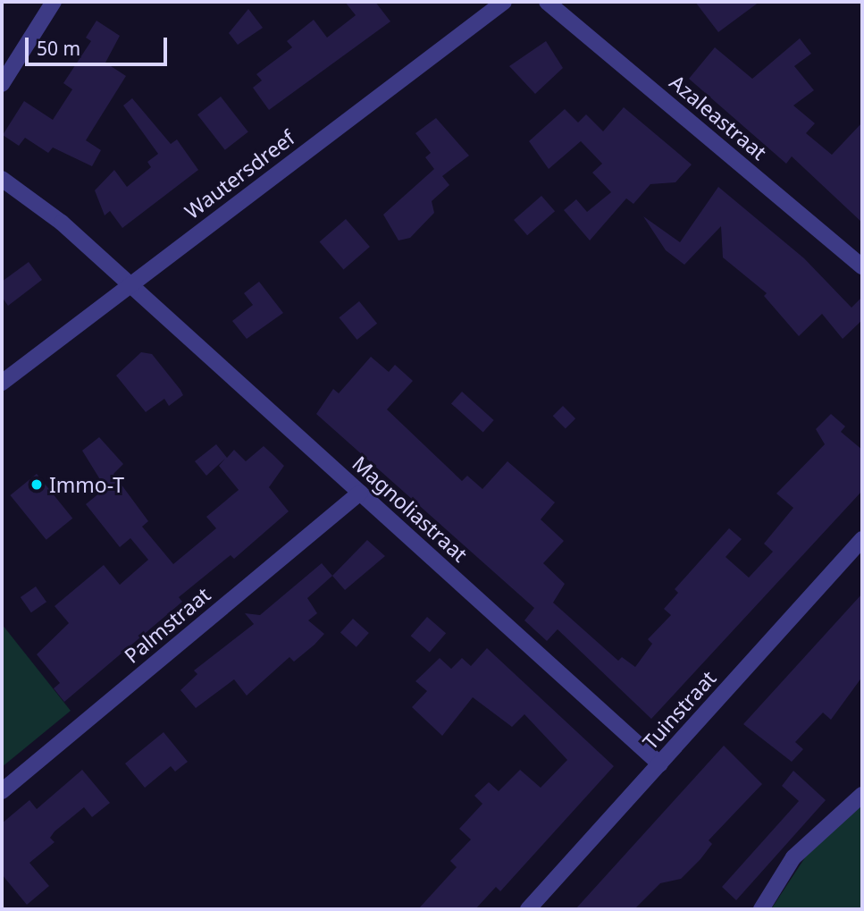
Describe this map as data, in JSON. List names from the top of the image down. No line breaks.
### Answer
{"streets":{"street":["Azaleastraat","Wautersdreef","Magnoliastraat","Palmstraat","Tuinstraat"]},"crossings":[["Wautersdreef","Magnoliastraat"],["Magnoliastraat","Palmstraat"],["Magnoliastraat","Tuinstraat"]],"places":["Immo-T"],"scale_bar":"50 m"}
